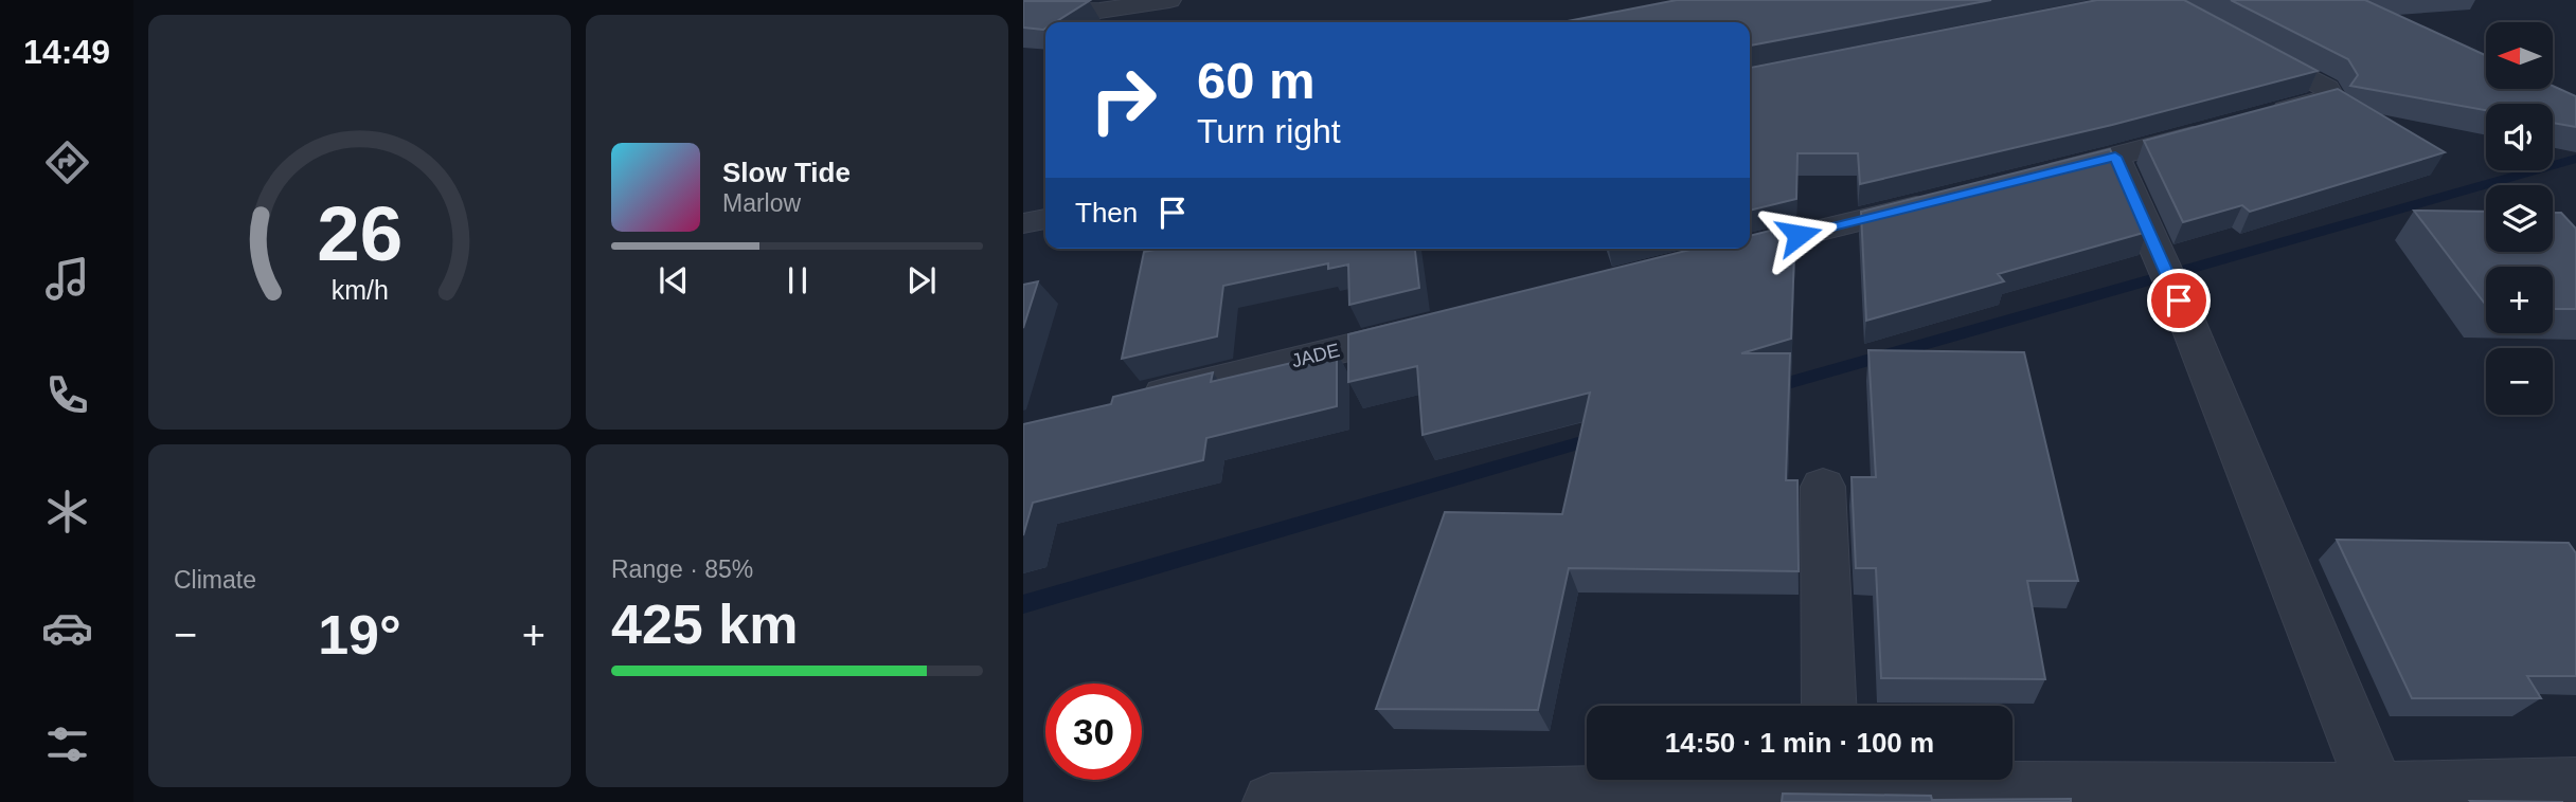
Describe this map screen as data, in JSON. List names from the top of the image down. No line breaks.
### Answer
{"streets":{"street":["JADE"]},"north":"left","page":{"tabs":"14:49","map_buttons":["+","−"],"turn":["60 m","Turn right"],"song":["Slow Tide","Marlow"],"then":"Then","tile":["Climate",["Range · 85%","425 km"]],"heat":["−","19°","+"],"limit":"30","trip":"14:50 · 1 min · 100 m","gauge":["26","km/h"]}}
